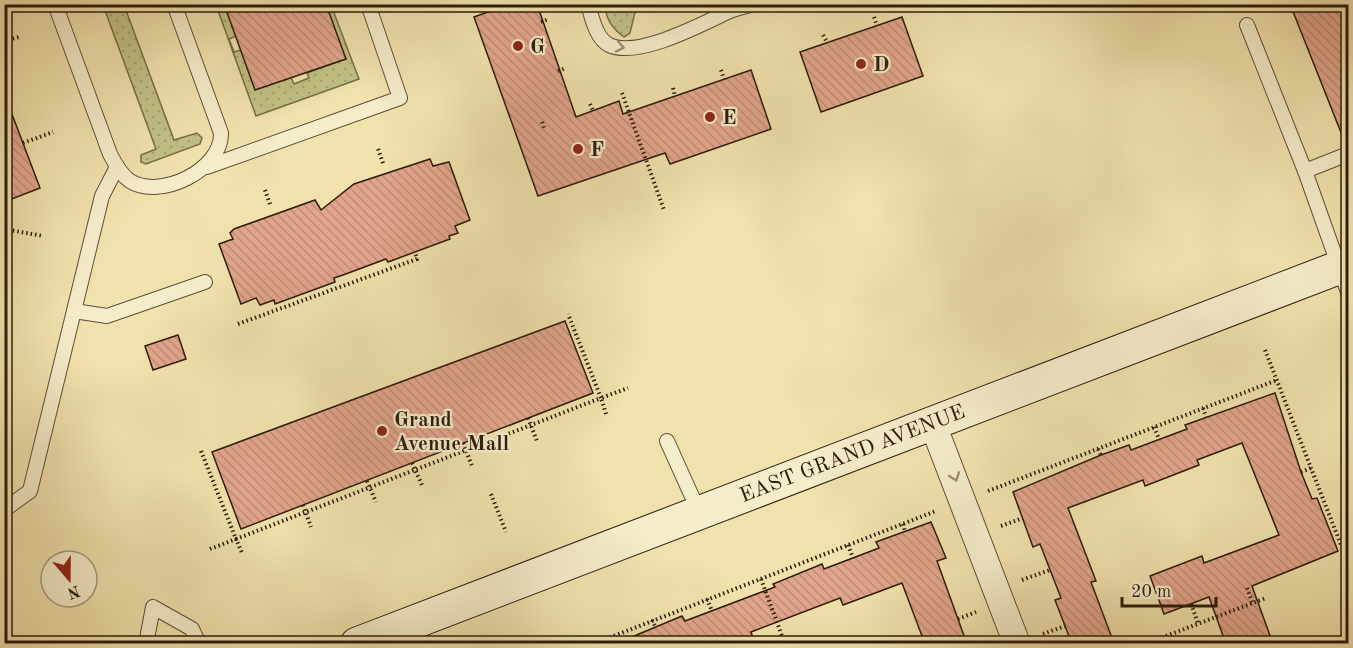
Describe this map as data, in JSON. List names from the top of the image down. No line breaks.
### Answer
{"streets":{"street":["EAST GRAND AVENUE"]},"places":["G","D","E","F","Grand Avenue Mall"],"scale_bar":"20 m","north":"bottom"}
